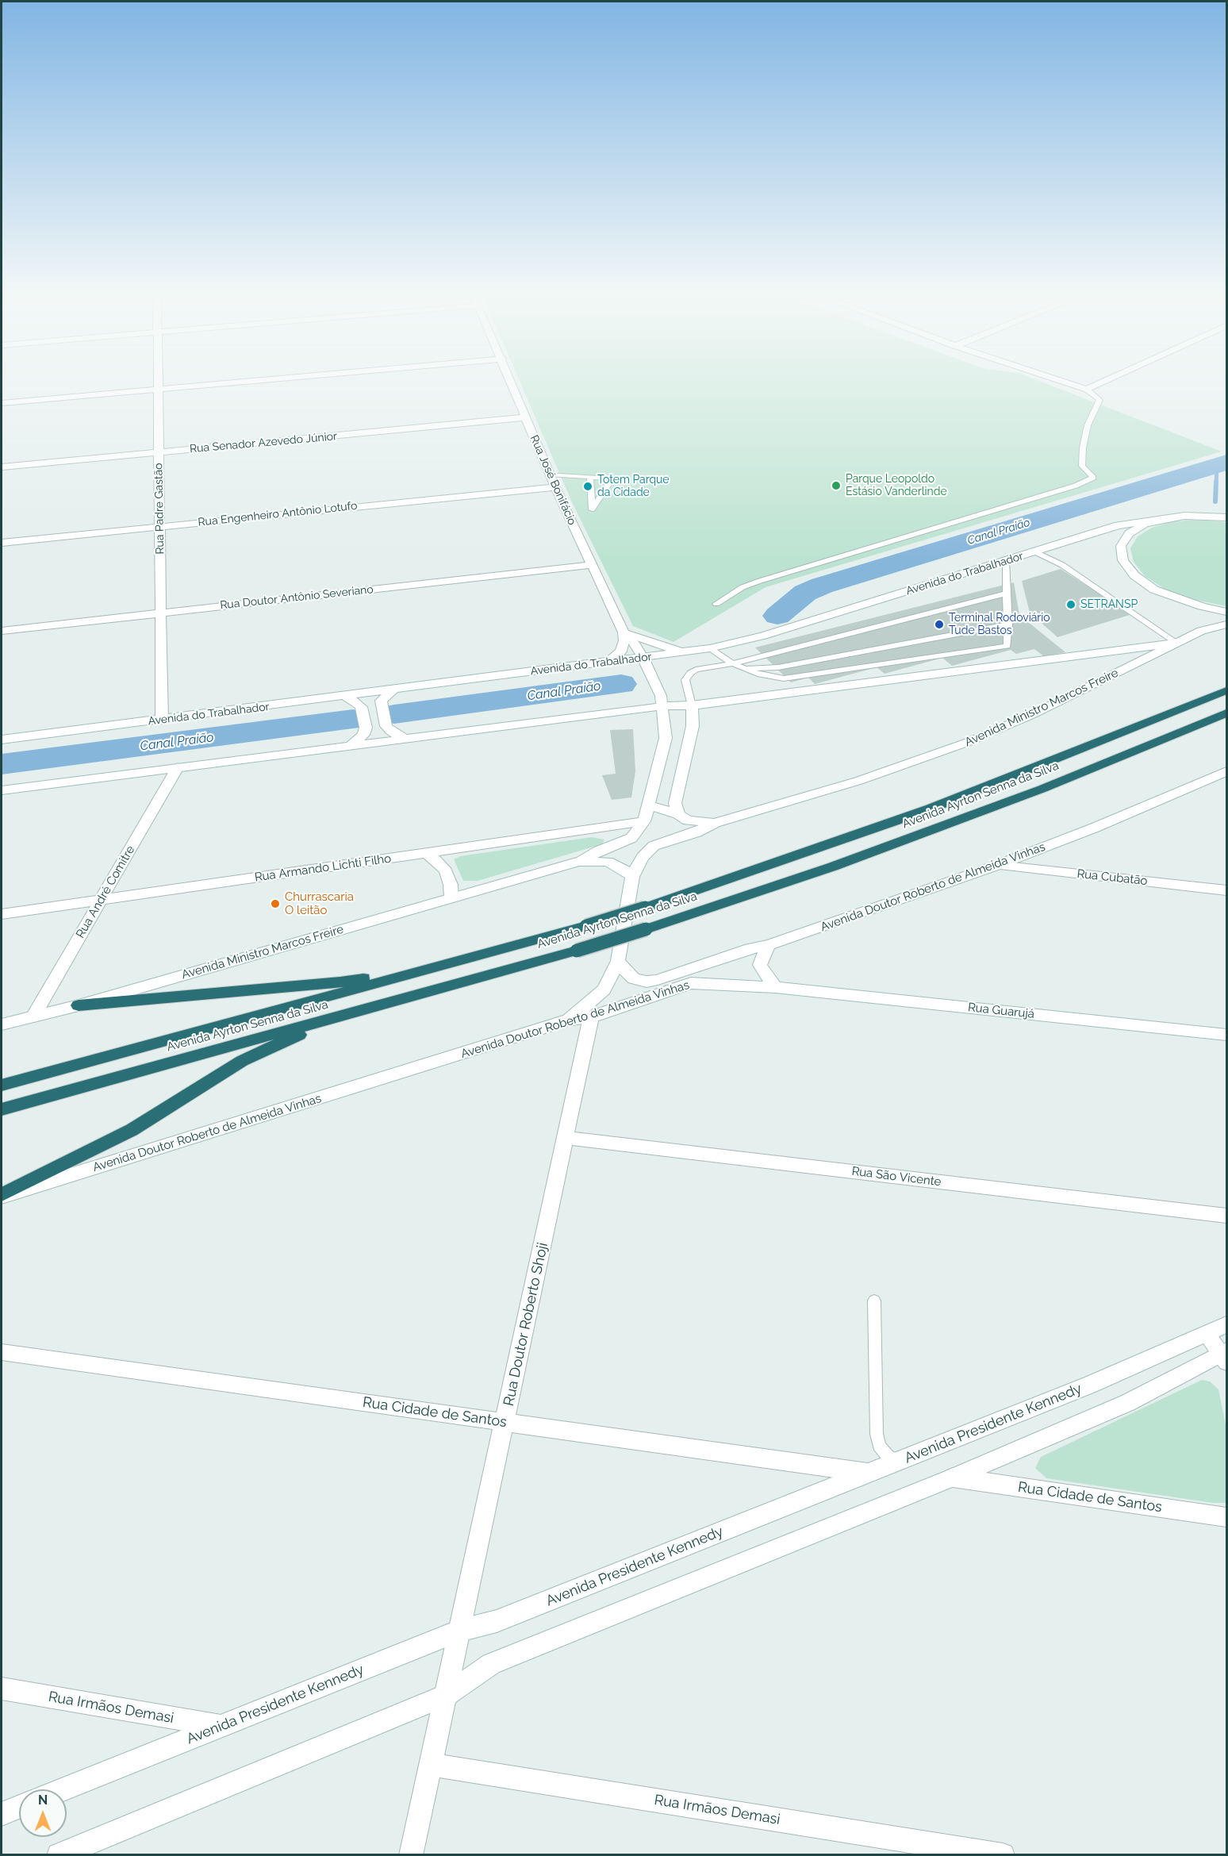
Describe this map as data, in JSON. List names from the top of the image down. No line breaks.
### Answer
{"streets":{"highway":["Avenida Ayrton Senna da Silva"],"street":["Rua Senador Azevedo Júnior","Rua José Bonifácio","Rua Padre Gastão","Rua Engenheiro Antônio Lotufo","Avenida do Trabalhador","Rua Doutor Antônio Severiano","Avenida Ministro Marcos Freire","Rua Armando Lichti Filho","Rua Cubatão","Avenida Doutor Roberto de Almeida Vinhas","Rua André Comitre","Rua Guarujá","Rua São Vicente","Rua Doutor Roberto Shoji","Rua Cidade de Santos","Avenida Presidente Kennedy","Rua Irmãos Demasi"]},"crossings":[["Rua Senador Azevedo Júnior","Rua José Bonifácio"],["Rua Senador Azevedo Júnior","Rua Padre Gastão"],["Rua José Bonifácio","Rua Engenheiro Antônio Lotufo"],["Rua José Bonifácio","Avenida do Trabalhador"],["Rua José Bonifácio","Rua Doutor Antônio Severiano"],["Rua Padre Gastão","Rua Engenheiro Antônio Lotufo"],["Rua Padre Gastão","Avenida do Trabalhador"],["Rua Padre Gastão","Rua Doutor Antônio Severiano"],["Avenida Ministro Marcos Freire","Rua André Comitre"],["Rua Armando Lichti Filho","Rua André Comitre"],["Rua Cubatão","Avenida Doutor Roberto de Almeida Vinhas"],["Avenida Doutor Roberto de Almeida Vinhas","Rua Guarujá"],["Avenida Doutor Roberto de Almeida Vinhas","Rua Doutor Roberto Shoji"],["Rua São Vicente","Rua Doutor Roberto Shoji"],["Rua Doutor Roberto Shoji","Rua Cidade de Santos"],["Rua Doutor Roberto Shoji","Avenida Presidente Kennedy"],["Rua Doutor Roberto Shoji","Rua Irmãos Demasi"],["Rua Cidade de Santos","Avenida Presidente Kennedy"],["Avenida Presidente Kennedy","Rua Irmãos Demasi"]],"water":["Canal Praião"],"places":["Parque Leopoldo Estásio Vanderlinde","Totem Parque da Cidade","SETRANSP","Terminal Rodoviário Tude Bastos","Churrascaria O leitão"],"north":"top"}
